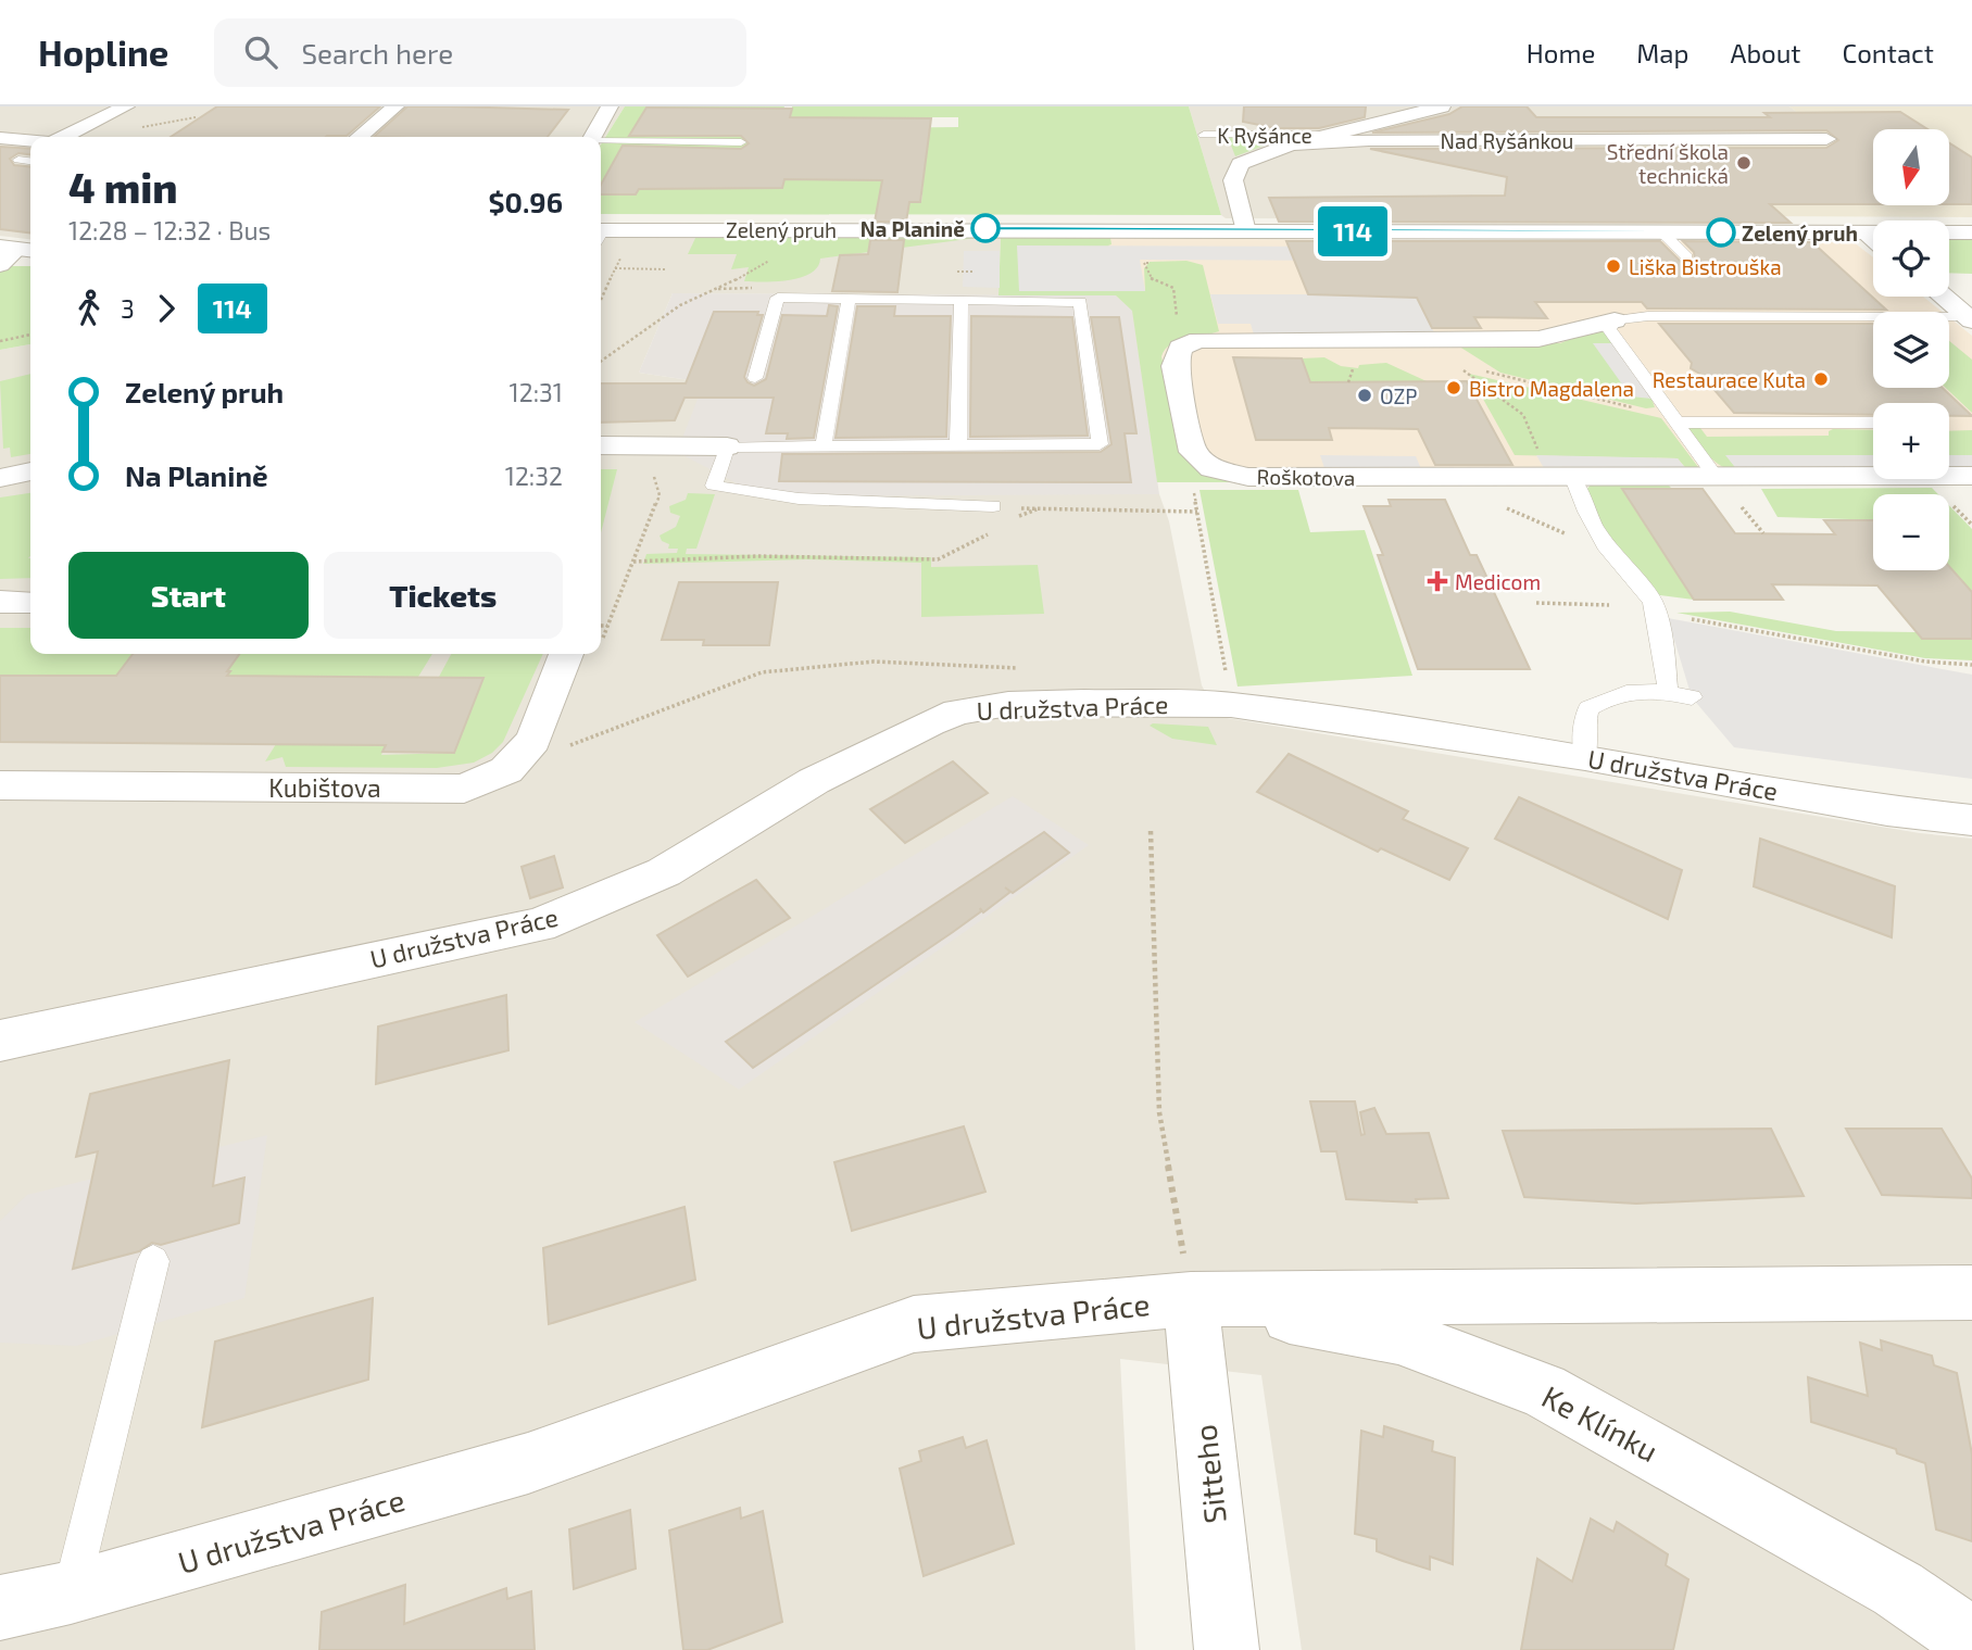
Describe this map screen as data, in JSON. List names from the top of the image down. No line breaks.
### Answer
{"streets":{"street":["K Ryšánce","Nad Ryšánkou","Zelený pruh","Roškotova","U družstva Práce","Kubištova","Ke Klínku","Sitteho"]},"crossings":[["K Ryšánce","Nad Ryšánkou"],["K Ryšánce","Zelený pruh"],["U družstva Práce","Ke Klínku"],["U družstva Práce","Sitteho"],["Ke Klínku","Sitteho"]],"places":{"other":["Střední škola technická","Na Planině","Zelený pruh","Liška Bistrouška","Restaurace Kuta","Bistro Magdalena","OZP"],"health":["Medicom"]},"lines":["bus line 114"],"north":"bottom","page":{"header":"Hopline","search":"Search here","nav":["Home","Map","About","Contact"],"on_map":"114","map_buttons":["+","−"],"heading":["4 min","12:28 – 12:32 · Bus","$0.96"],"legs":["3","114"],"list":[{"name":"Zelený pruh","value":"12:31"},{"name":"Na Planině","value":"12:32"}],"buttons":["Start","Tickets"]}}
